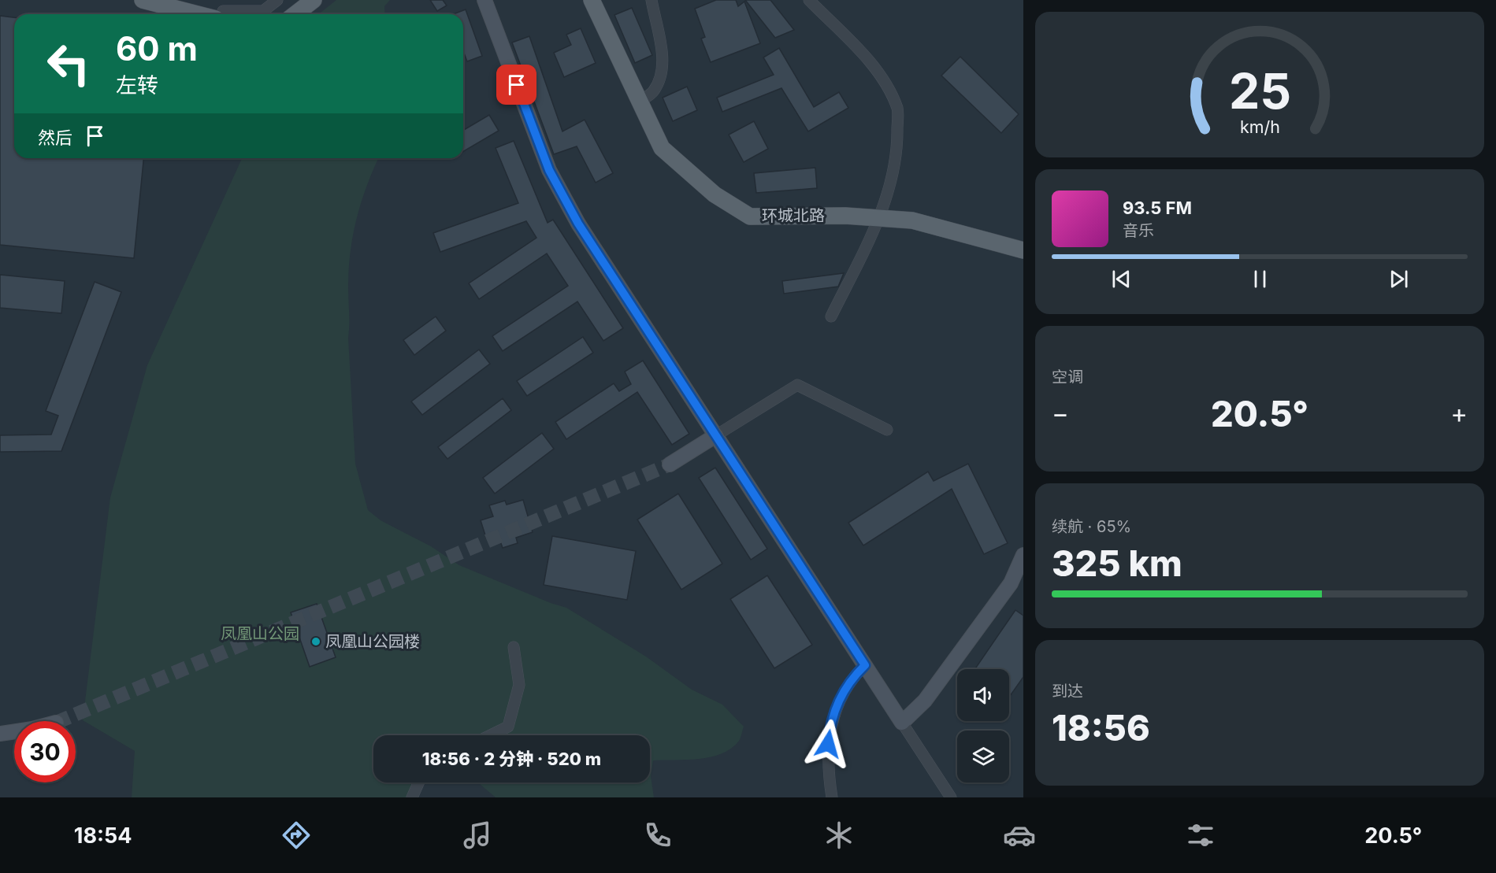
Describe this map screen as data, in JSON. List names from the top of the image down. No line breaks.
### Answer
{"streets":{"main road":["环城北路"]},"parks":["凤凰山公园"],"places":["凤凰山公园楼"],"page":{"turn":["60 m","左转"],"then":"然后","song":["93.5 FM","音乐"],"tile":["空调",["续航 · 65%","325 km"],["到达","18:56"]],"heat":["−","20.5°","+"],"limit":"30","trip":"18:56 · 2 分钟 · 520 m","tabs":["18:54","20.5°"],"gauge":["25","km/h"]}}
